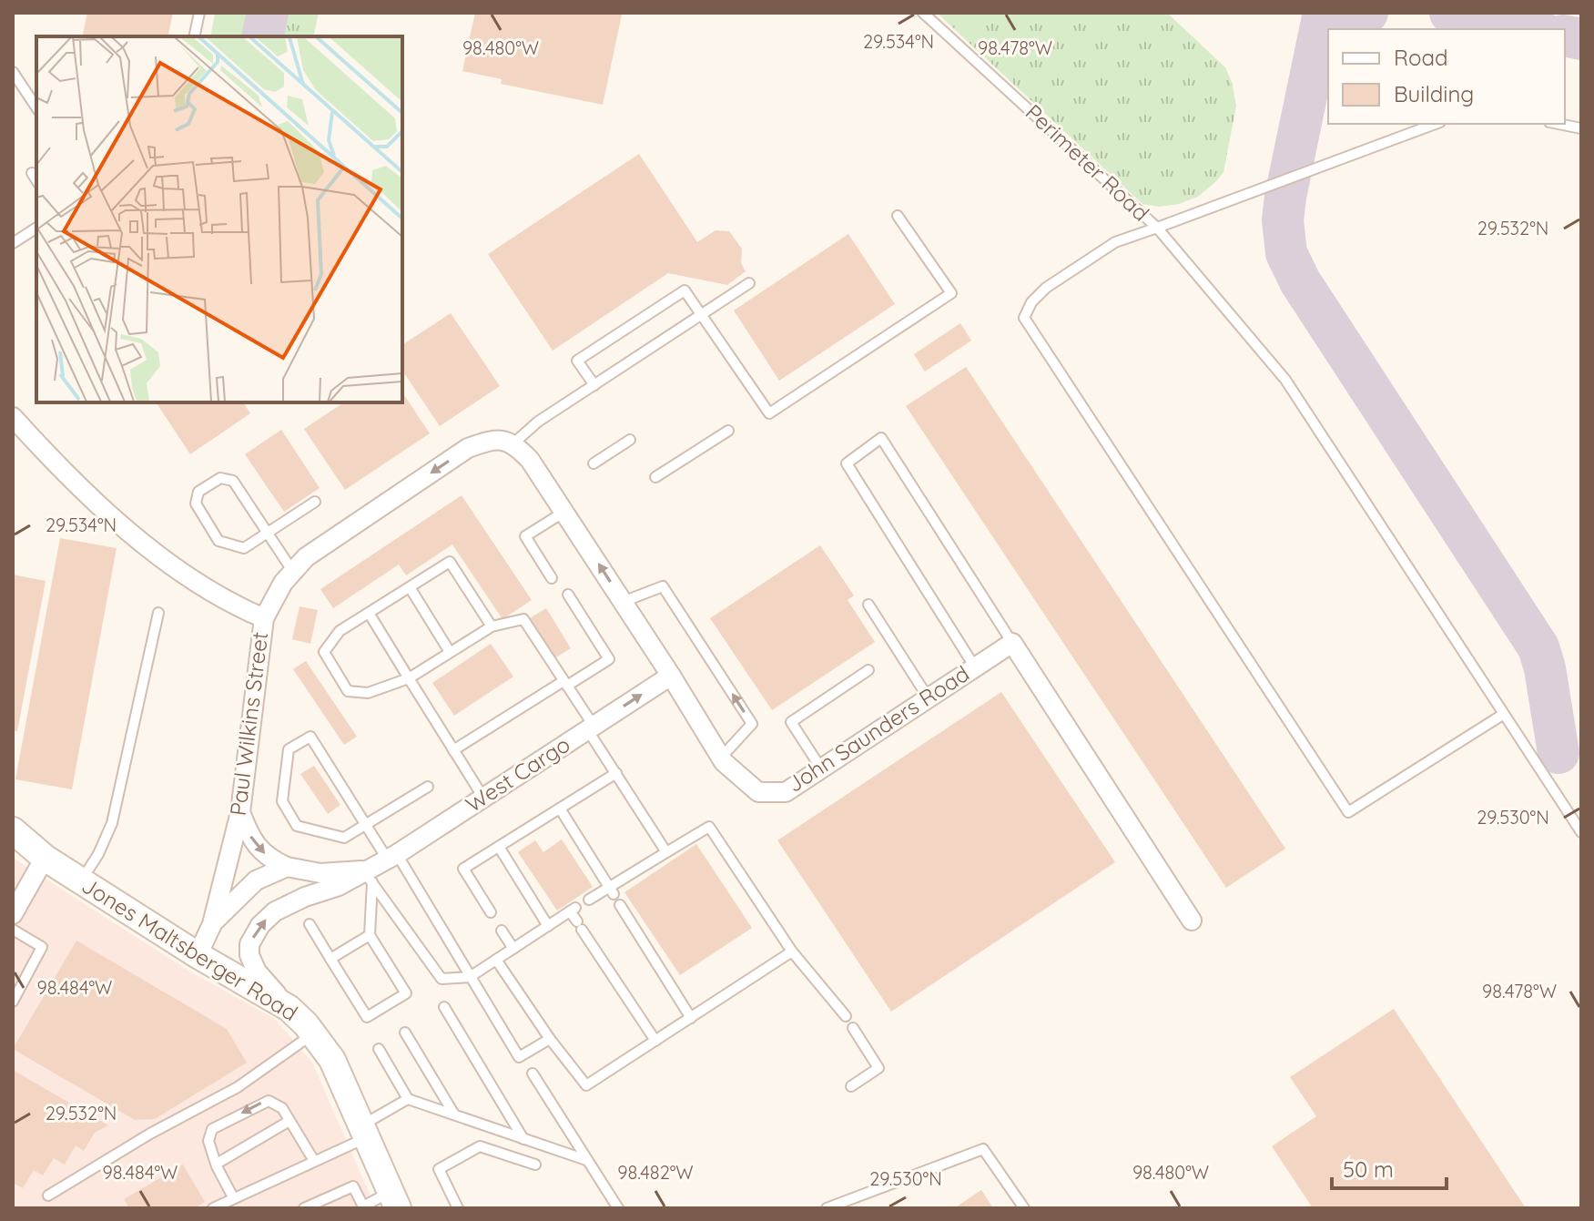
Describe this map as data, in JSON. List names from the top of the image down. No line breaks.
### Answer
{"streets":{"street":["Paul Wilkins Street","John Saunders Road","West Cargo","Jones Maltsberger Road"],"lane":["Perimeter Road"]},"crossings":[["Paul Wilkins Street","John Saunders Road"],["Paul Wilkins Street","West Cargo"],["Paul Wilkins Street","Jones Maltsberger Road"],["John Saunders Road","West Cargo"],["West Cargo","Jones Maltsberger Road"]],"one_way":["Paul Wilkins Street"],"legend":["Road","Building"],"scale_bar":"50 m","coordinates":["29.534°N","98.480°W","98.478°W","29.532°N","29.530°N","98.484°W","98.482°W"]}
